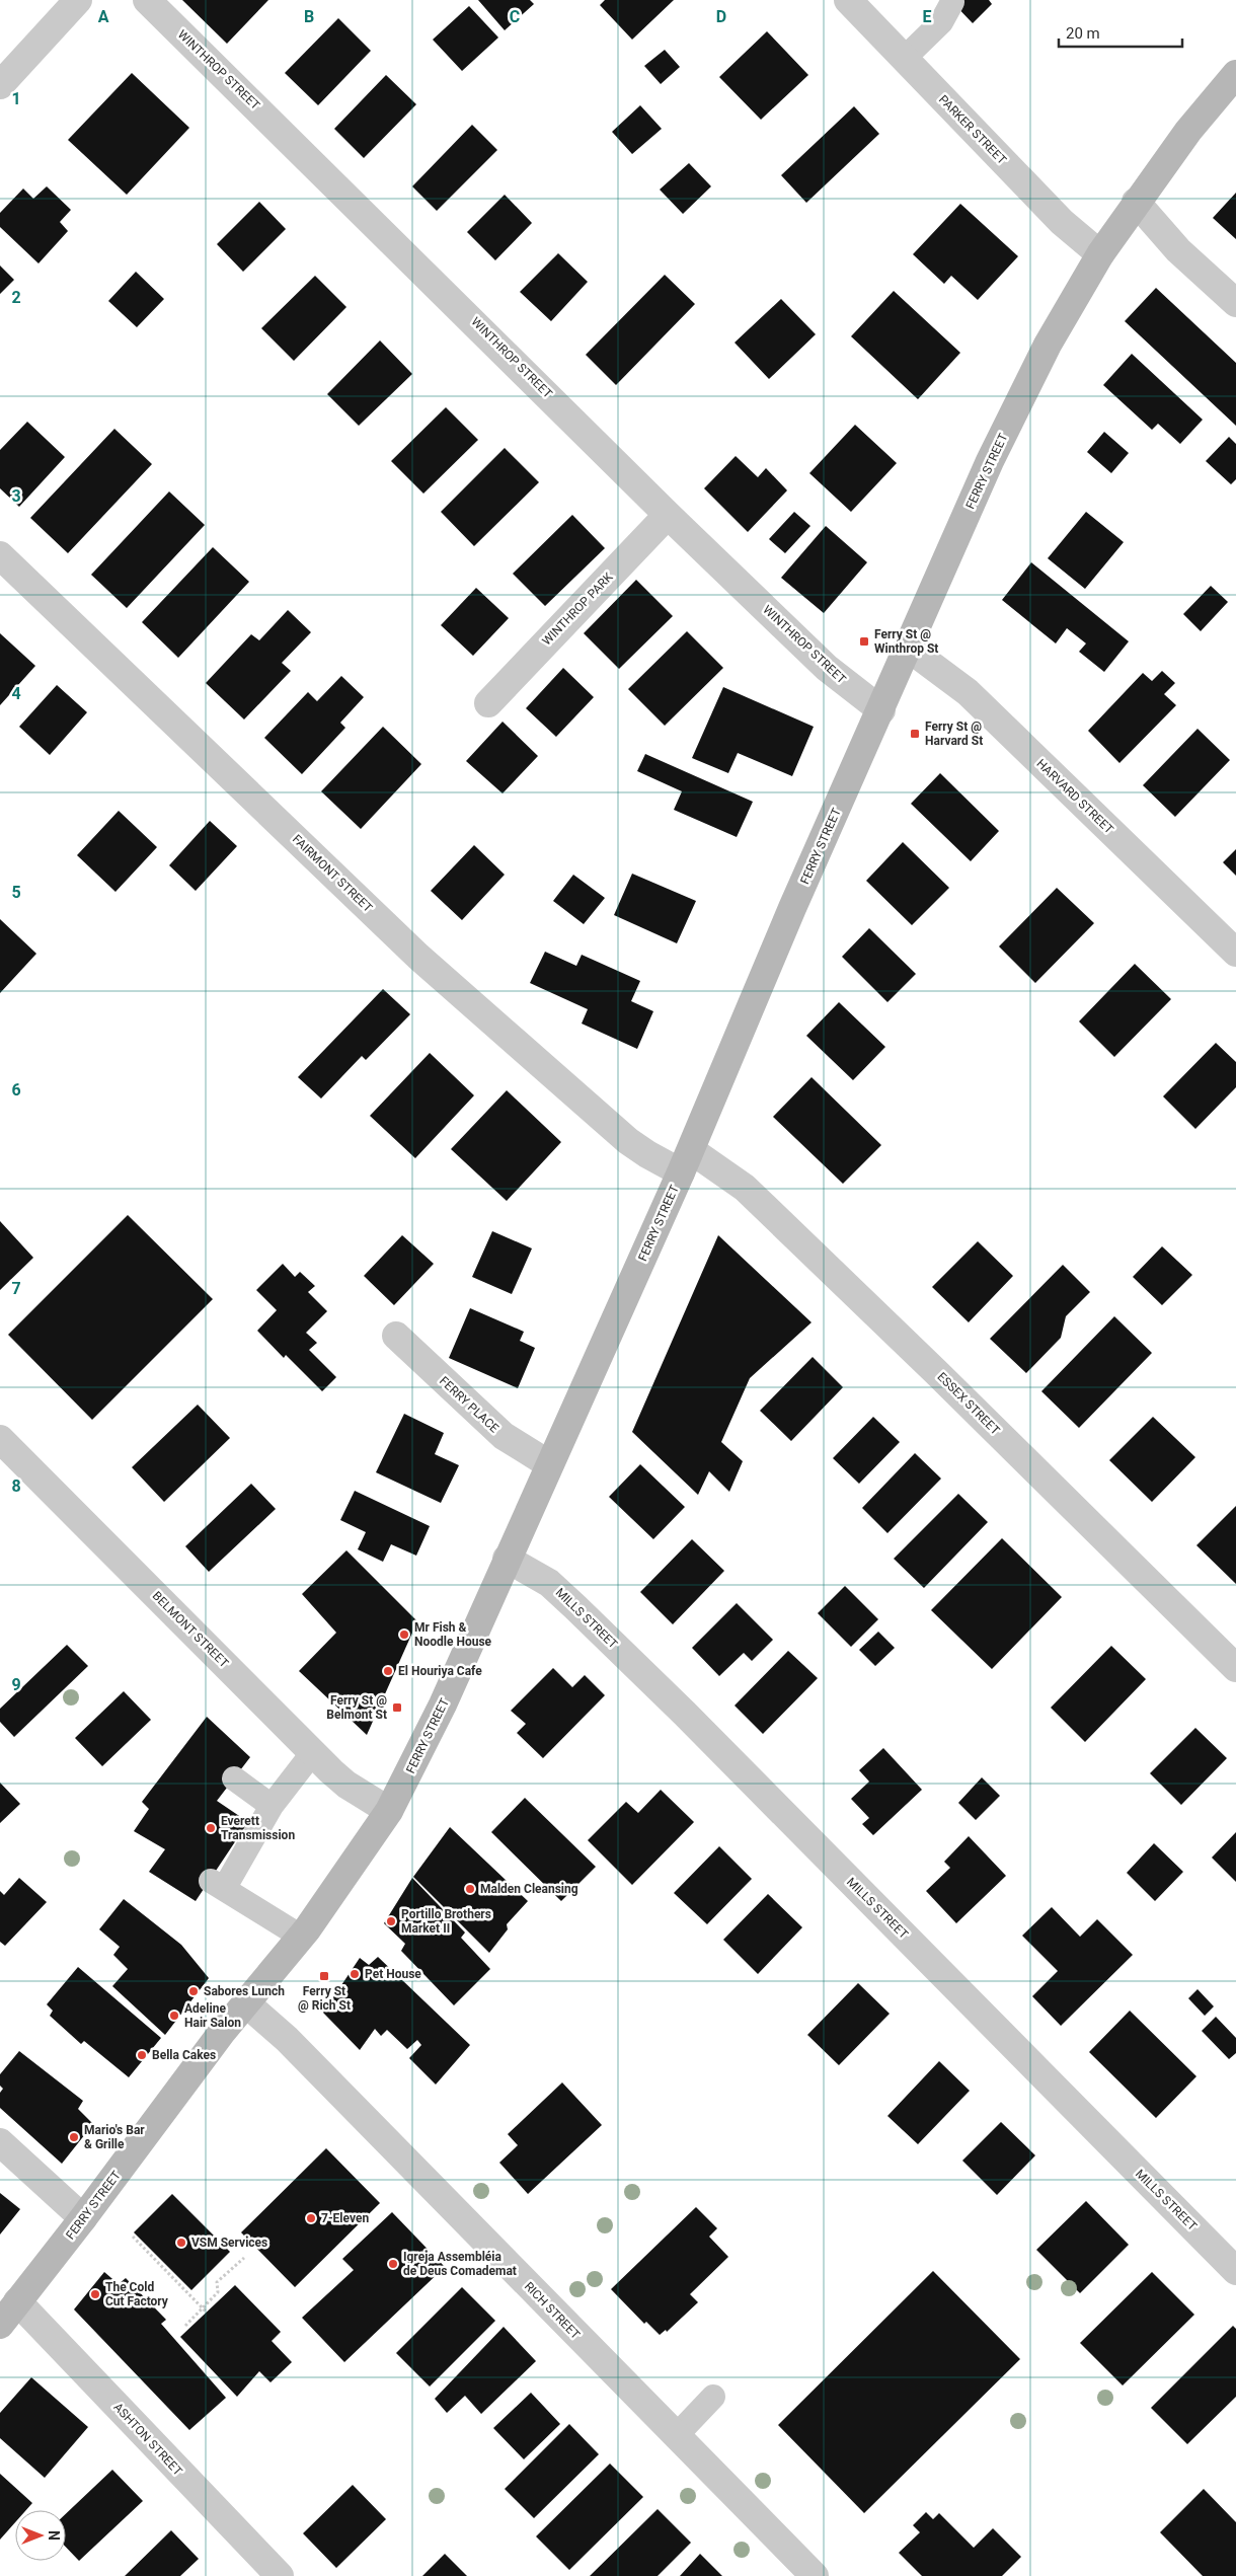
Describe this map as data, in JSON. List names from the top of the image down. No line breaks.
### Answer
{"streets":{"main road":["FERRY STREET"],"street":["WINTHROP STREET","PARKER STREET","WINTHROP PARK","HARVARD STREET","FAIRMONT STREET","ESSEX STREET","FERRY PLACE","MILLS STREET","BELMONT STREET","RICH STREET","ASHTON STREET"]},"crossings":[["WINTHROP STREET","FERRY STREET"],["WINTHROP STREET","WINTHROP PARK"],["PARKER STREET","FERRY STREET"],["FERRY STREET","HARVARD STREET"],["FERRY STREET","FAIRMONT STREET"],["FERRY STREET","ESSEX STREET"],["FERRY STREET","FERRY PLACE"],["FERRY STREET","MILLS STREET"],["FERRY STREET","BELMONT STREET"],["FERRY STREET","RICH STREET"],["FERRY STREET","ASHTON STREET"],["FAIRMONT STREET","ESSEX STREET"]],"places":{"transit":["Ferry St @ Winthrop St","Ferry St @ Harvard St","Ferry St @ Belmont St","Ferry St @ Rich St"],"other":["Mr Fish & Noodle House","El Houriya Cafe","Everett Transmission","Malden Cleansing","Portillo Brothers Market II","Pet House","Sabores Lunch","Adeline Hair Salon","Bella Cakes","Mario's Bar & Grille","7-Eleven","VSM Services","Igreja Assembléia de Deus Comademat","The Cold Cut Factory"]},"scale_bar":"20 m","north":"right","grid":{"columns":["A","B","C","D","E"],"rows":["1","2","3","4","5","6","7","8","9"]}}
